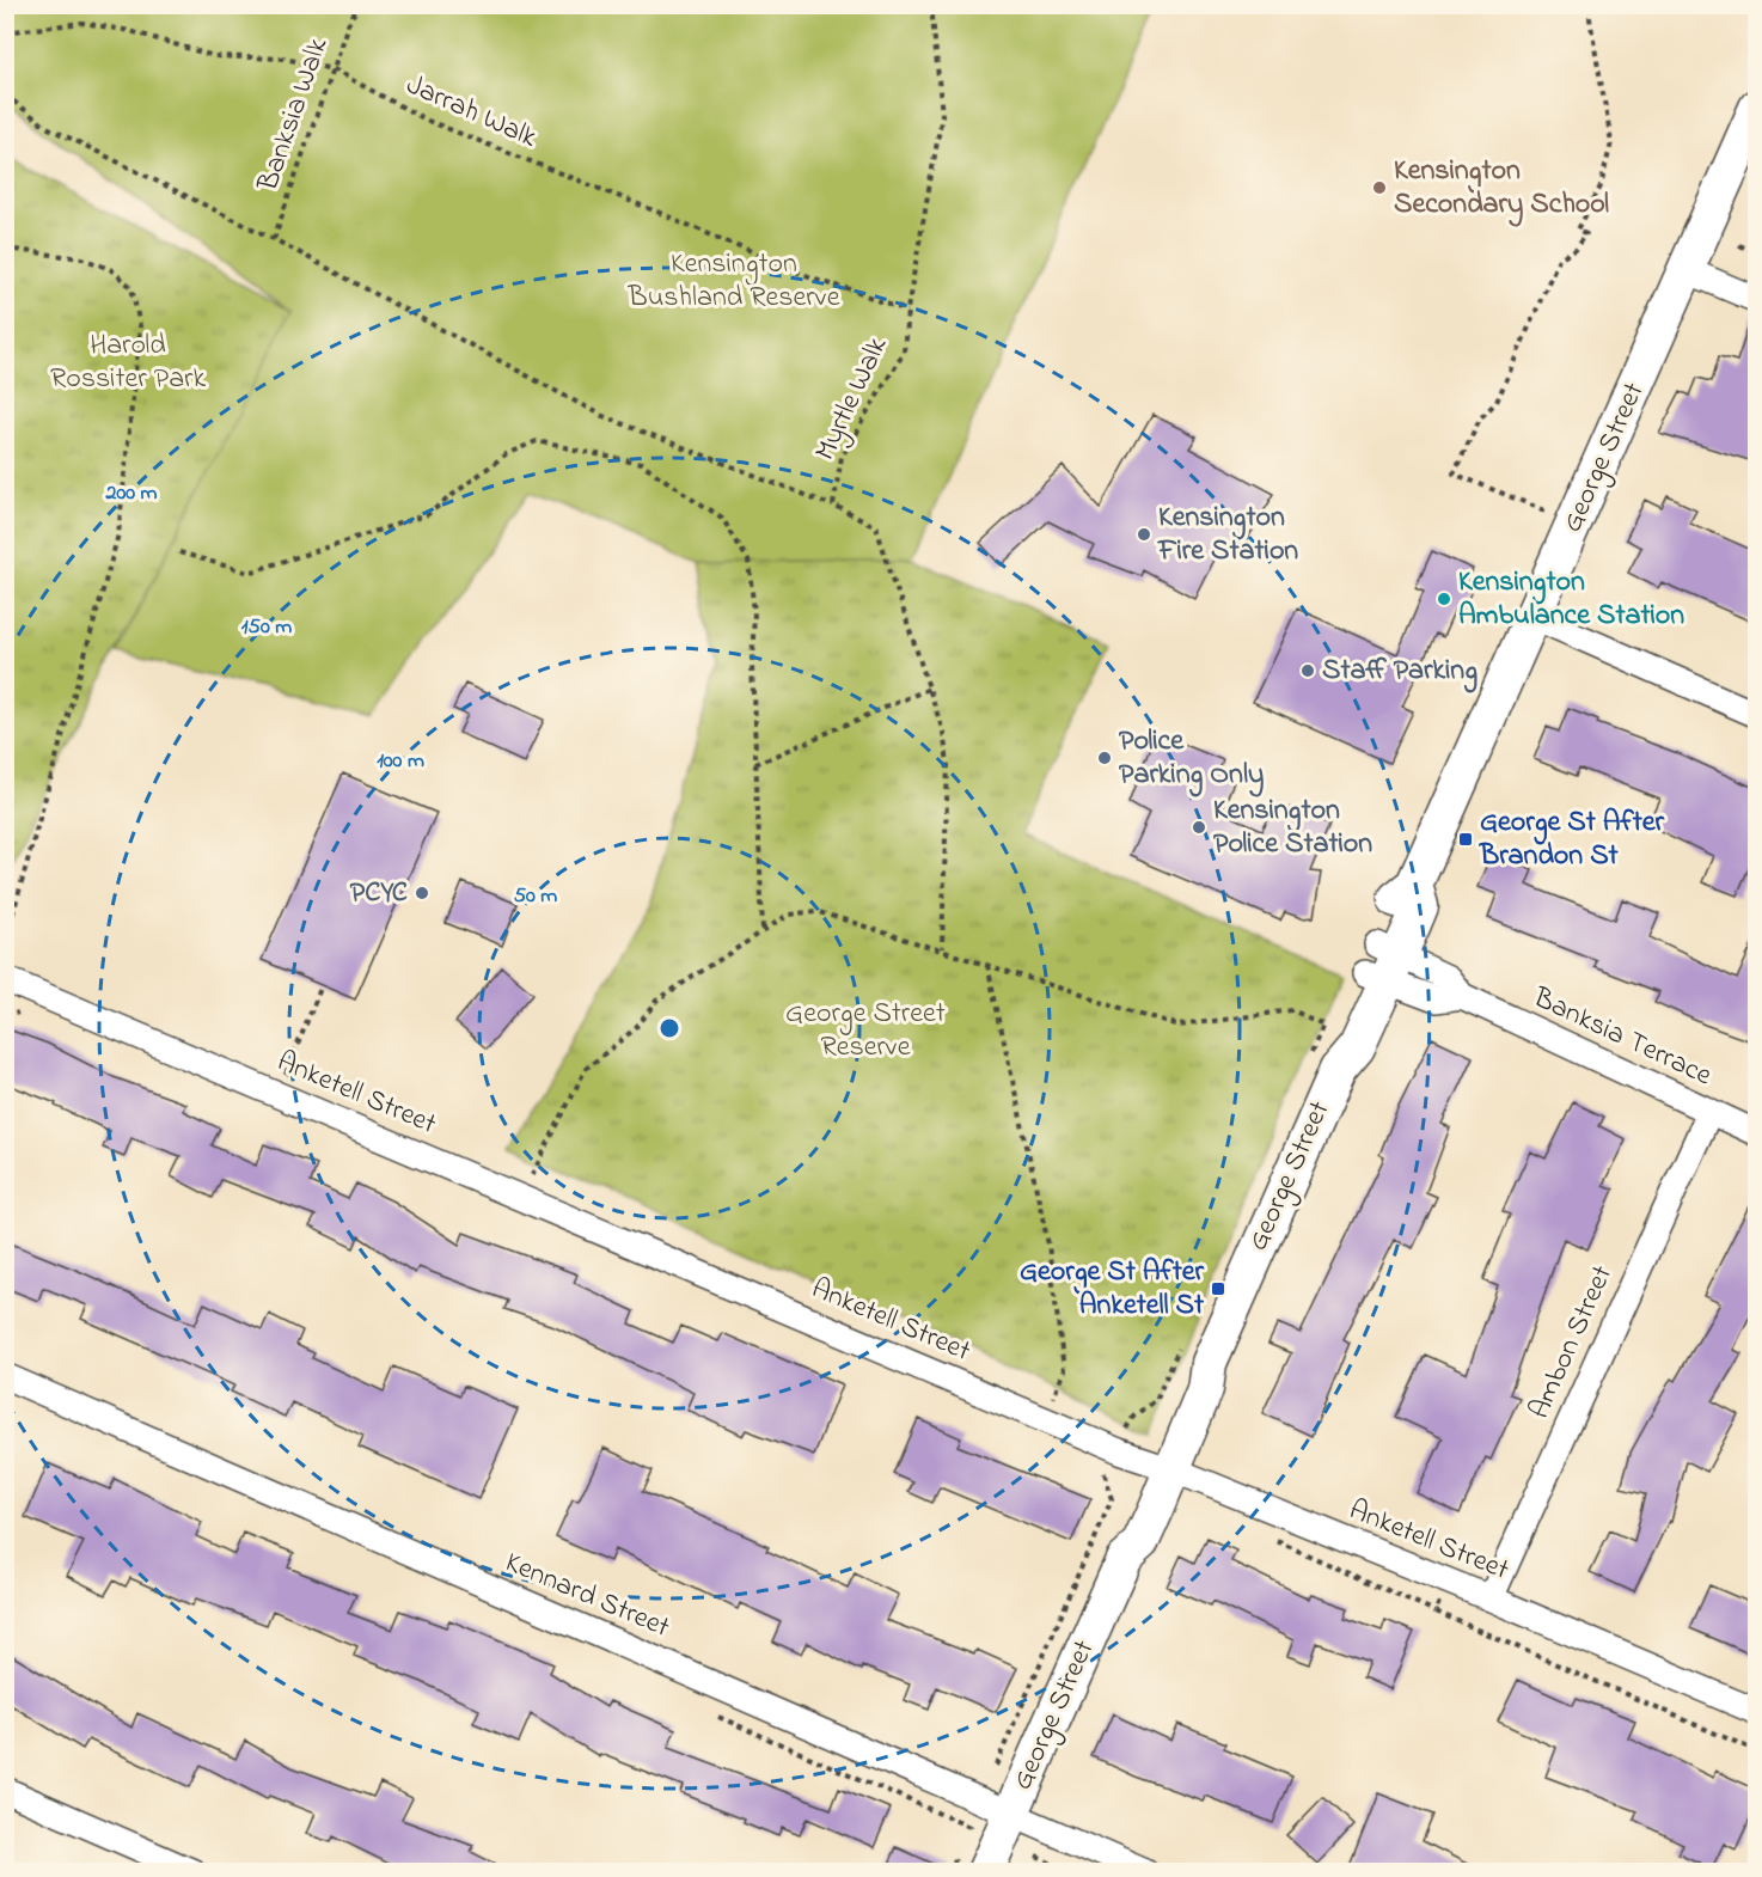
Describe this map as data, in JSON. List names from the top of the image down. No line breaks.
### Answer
{"streets":{"main road":["George Street"],"street":["Banksia Terrace","Anketell Street","Ambon Street","Kennard Street"],"path":["Jarrah Walk","Banksia Walk","Myrtle Walk"]},"crossings":[["Jarrah Walk","Banksia Walk"],["Jarrah Walk","Myrtle Walk"],["George Street","Banksia Terrace"],["George Street","Anketell Street"],["George Street","Kennard Street"],["Banksia Terrace","Ambon Street"],["Anketell Street","Ambon Street"]],"parks":["Kensington Bushland Reserve","Harold Rossiter Park","George Street Reserve"],"places":{"other":["Kensington Secondary School","Kensington Fire Station","Kensington Ambulance Station","Staff Parking","Police Parking Only","Kensington Police Station","PCYC"],"transit":["George St After Brandon St","George St After Anketell St"]},"rings":["200 m","150 m","100 m","50 m"]}
